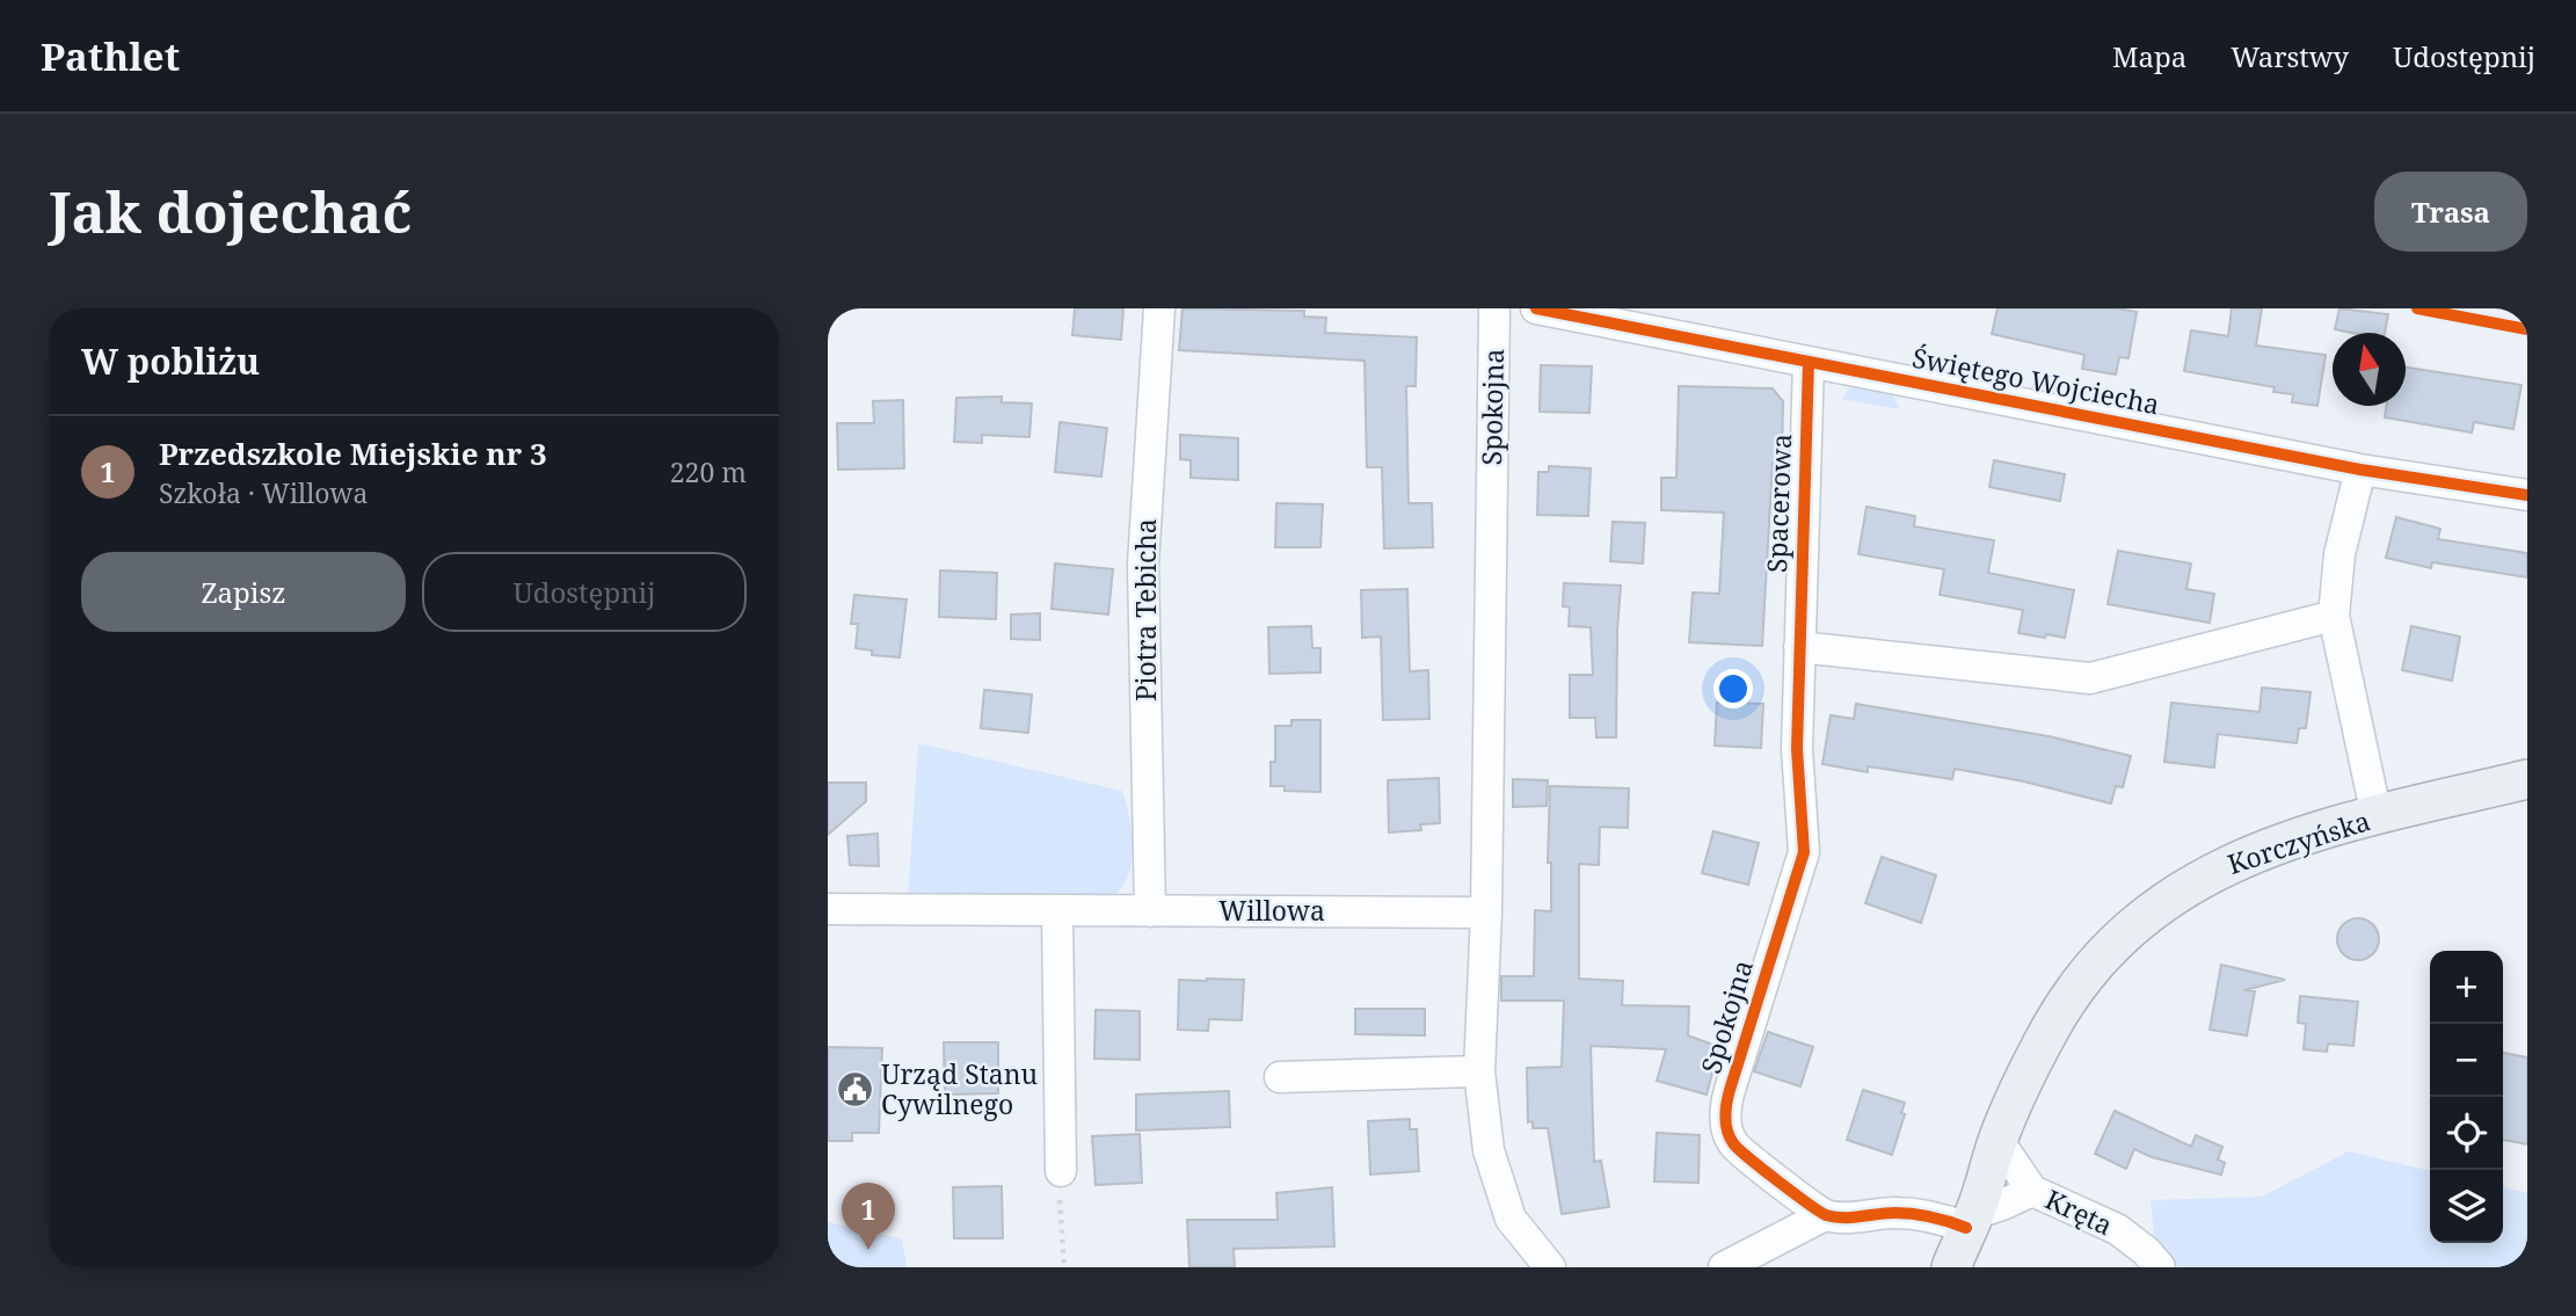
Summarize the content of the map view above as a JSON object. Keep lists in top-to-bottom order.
{
  "streets": {
    "main road": ["Korczyńska"],
    "street": [
      "Świętego Wojciecha",
      "Spokojna",
      "Spacerowa",
      "Piotra Tebicha",
      "Willowa",
      "Kręta"
    ]
  },
  "crossings": [
    ["Świętego Wojciecha", "Spacerowa"],
    ["Spokojna", "Spacerowa"],
    ["Spokojna", "Willowa"],
    ["Piotra Tebicha", "Willowa"],
    ["Korczyńska", "Kręta"]
  ],
  "places": {
    "public building": ["Urząd Stanu Cywilnego"]
  },
  "north": "top",
  "page": {
    "header": "Pathlet",
    "nav": ["Mapa", "Warstwy", "Udostępnij"],
    "buttons": [
      "Trasa",
      ["Zapisz", "Udostępnij"]
    ],
    "title": "Jak dojechać",
    "heading": "W pobliżu",
    "list": [
      {
        "mark": "1",
        "name": "Przedszkole Miejskie nr 3",
        "note": "Szkoła · Willowa",
        "value": "220 m"
      }
    ],
    "map_buttons": ["+", "−"],
    "pins": "1"
  }
}
